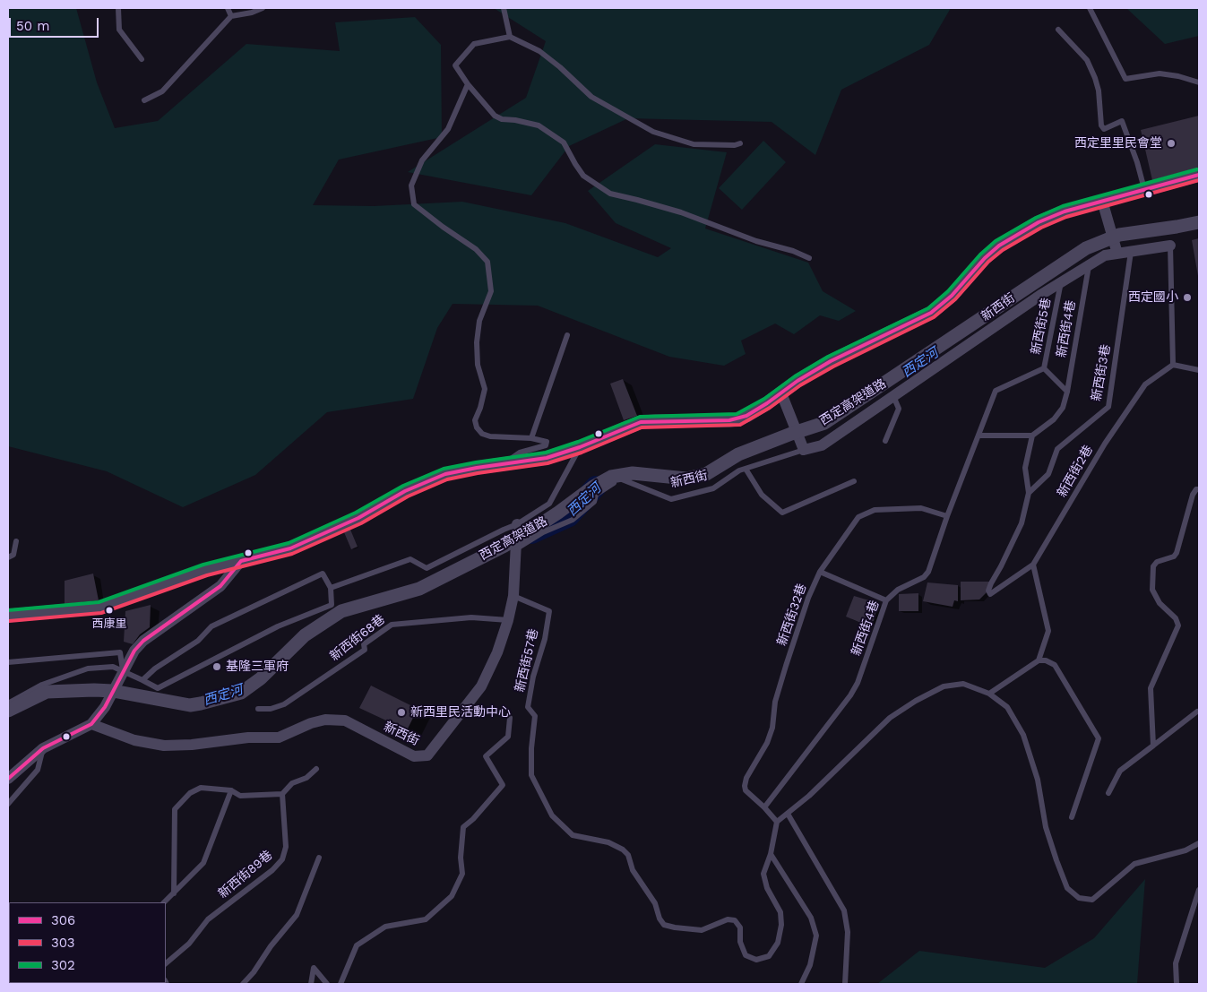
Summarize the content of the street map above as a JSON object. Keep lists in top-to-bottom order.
{
  "streets": {
    "street": ["新西街", "西定高架道路"],
    "lane": [
      "新西街5巷",
      "新西街4巷",
      "新西街3巷",
      "新西街2巷",
      "新西街32巷",
      "新西街68巷",
      "新西街57巷",
      "新西街89巷"
    ]
  },
  "crossings": [
    ["新西街", "新西街5巷"],
    ["新西街", "新西街4巷"],
    ["新西街", "新西街3巷"],
    ["新西街", "新西街68巷"],
    ["新西街", "新西街57巷"],
    ["新西街5巷", "新西街4巷"],
    ["新西街4巷", "新西街32巷"],
    ["新西街3巷", "新西街2巷"]
  ],
  "water": ["西定河"],
  "places": [
    "西定里里民會堂",
    "西定國小",
    "西康里",
    "基隆三軍府",
    "新西里民活動中心"
  ],
  "lines": ["transit line 302", "transit line 306", "transit line 303"],
  "legend": ["306", "303", "302"],
  "scale_bar": "50 m"
}
